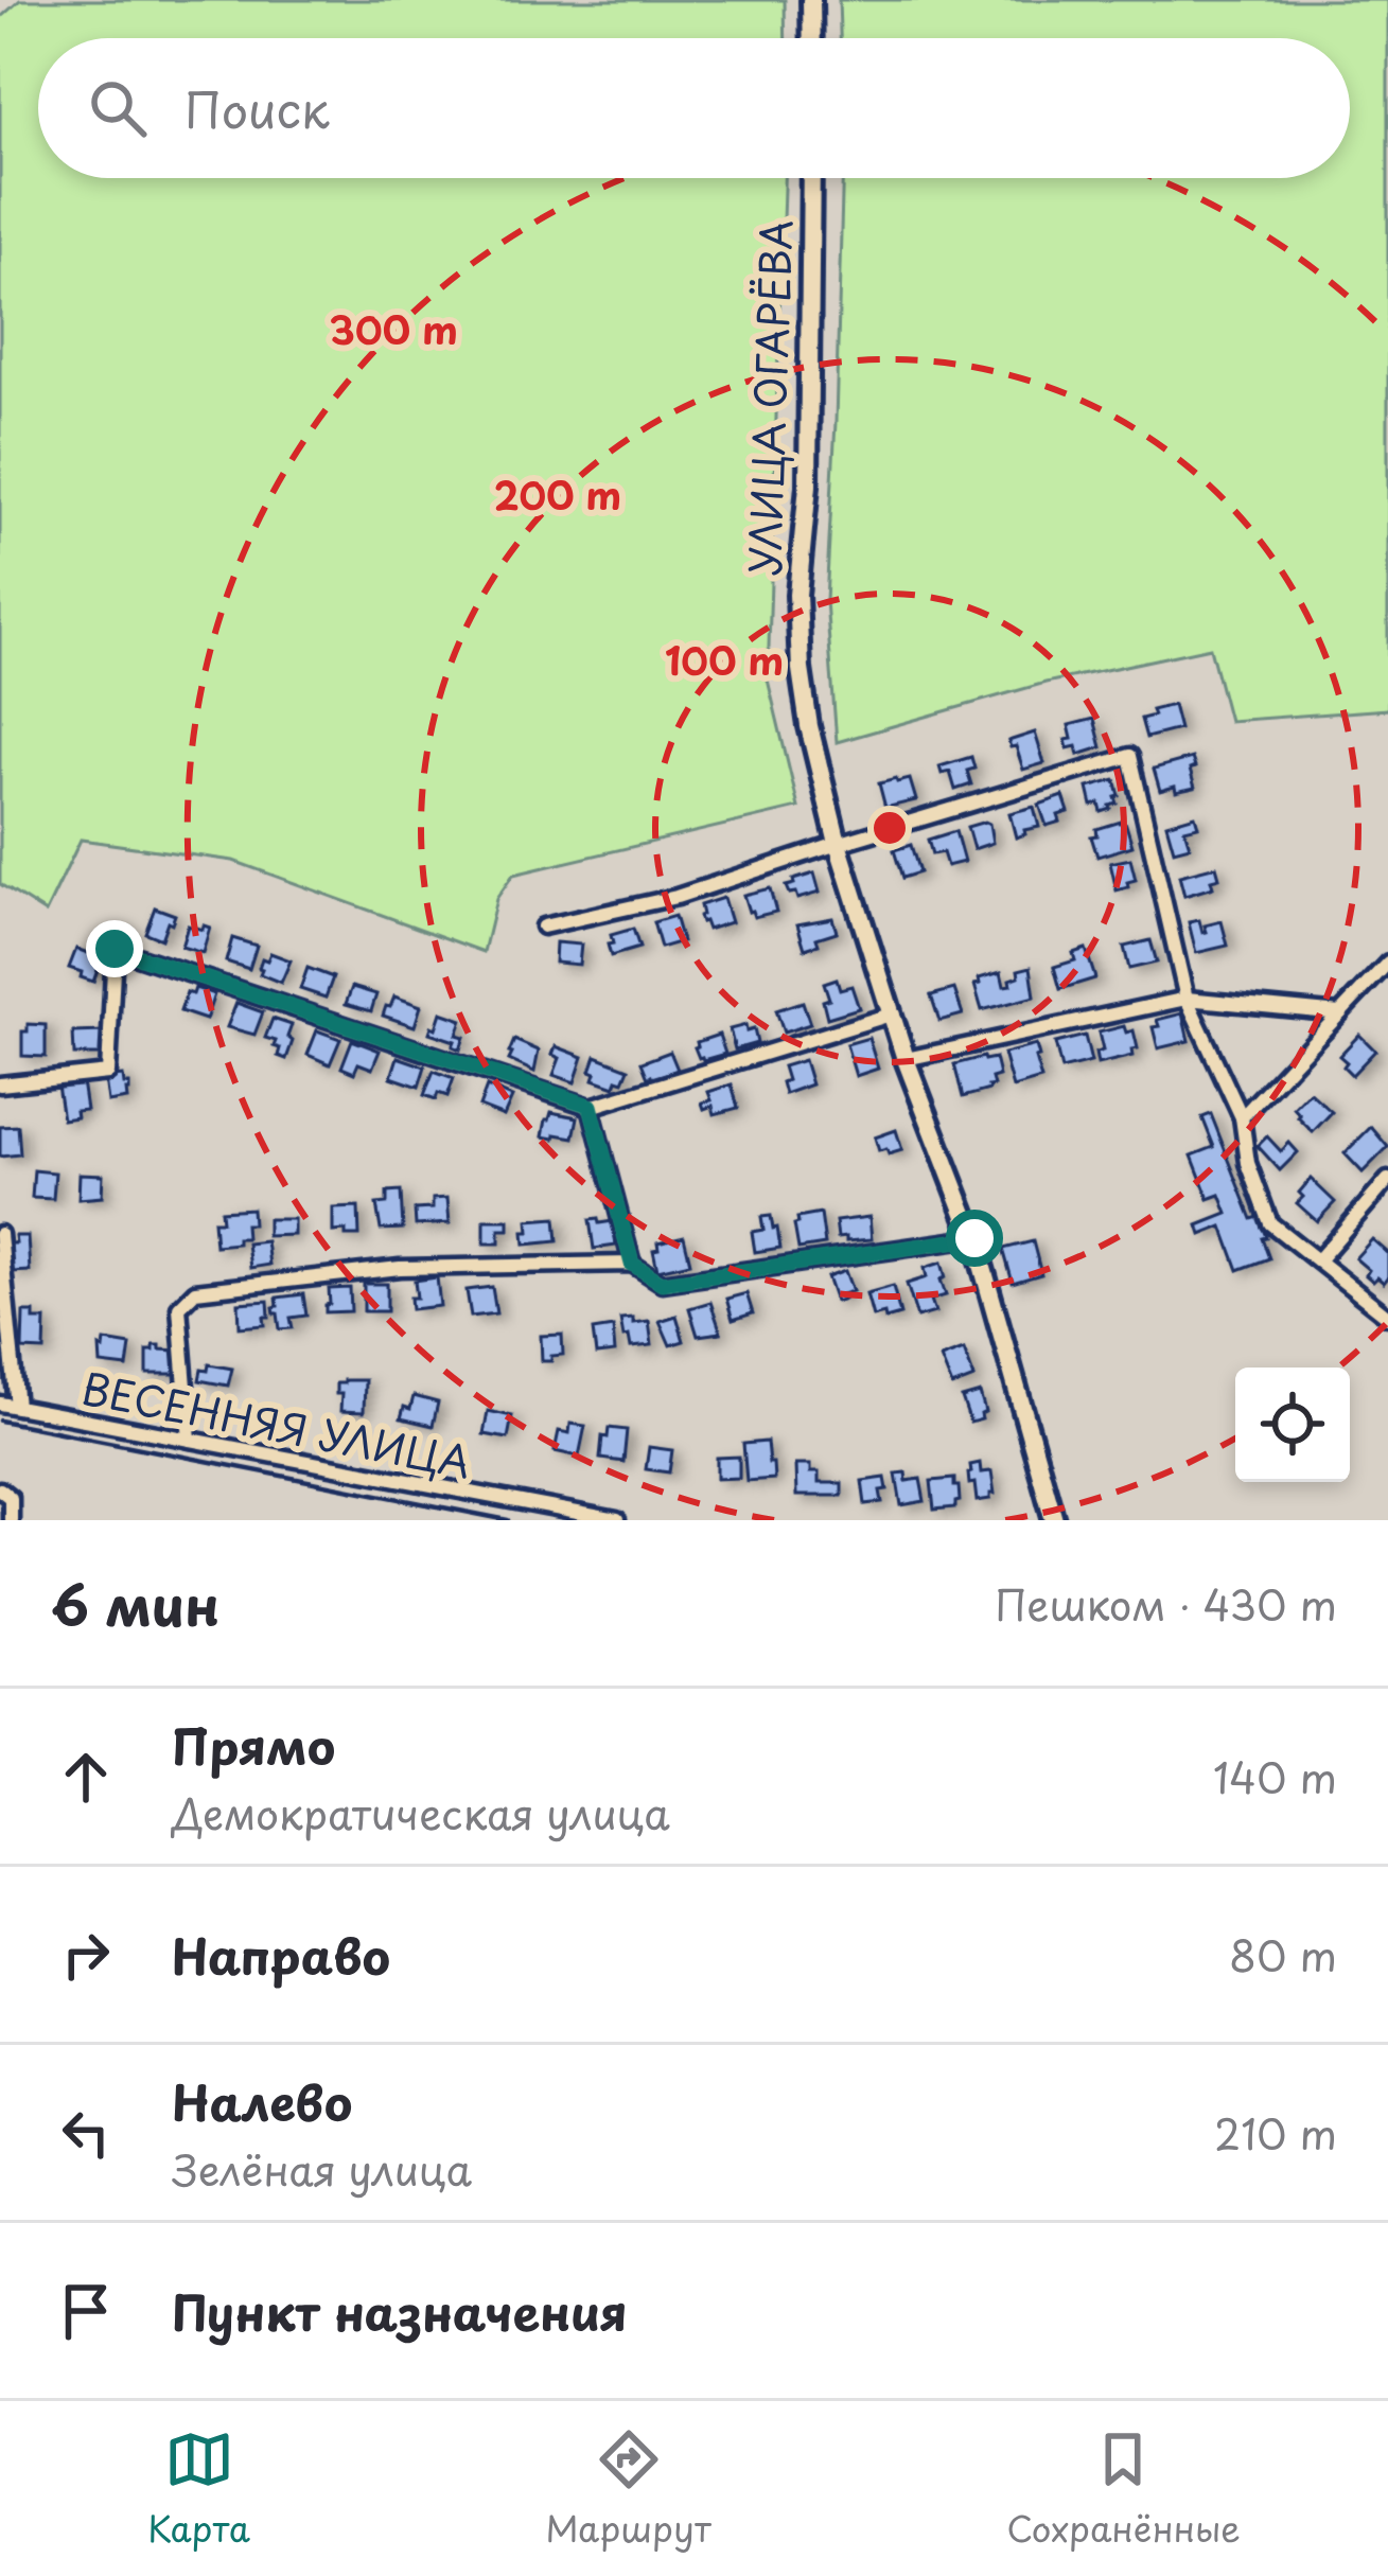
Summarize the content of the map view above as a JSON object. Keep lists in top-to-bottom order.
{
  "streets": {
    "main road": ["УЛИЦА ОГАРЁВА"],
    "street": ["ВЕСЕННЯЯ УЛИЦА"]
  },
  "page": {
    "search": "Поиск",
    "heading": ["6 мин", "Пешком · 430 m"],
    "list": [
      ["Прямо", "Демократическая улица", "140 m"],
      ["Направо", "80 m"],
      ["Налево", "Зелёная улица", "210 m"],
      "Пункт назначения"
    ],
    "nav": ["Карта", "Маршрут", "Сохранённые"]
  },
  "rings": ["300 m", "200 m", "100 m"]
}
